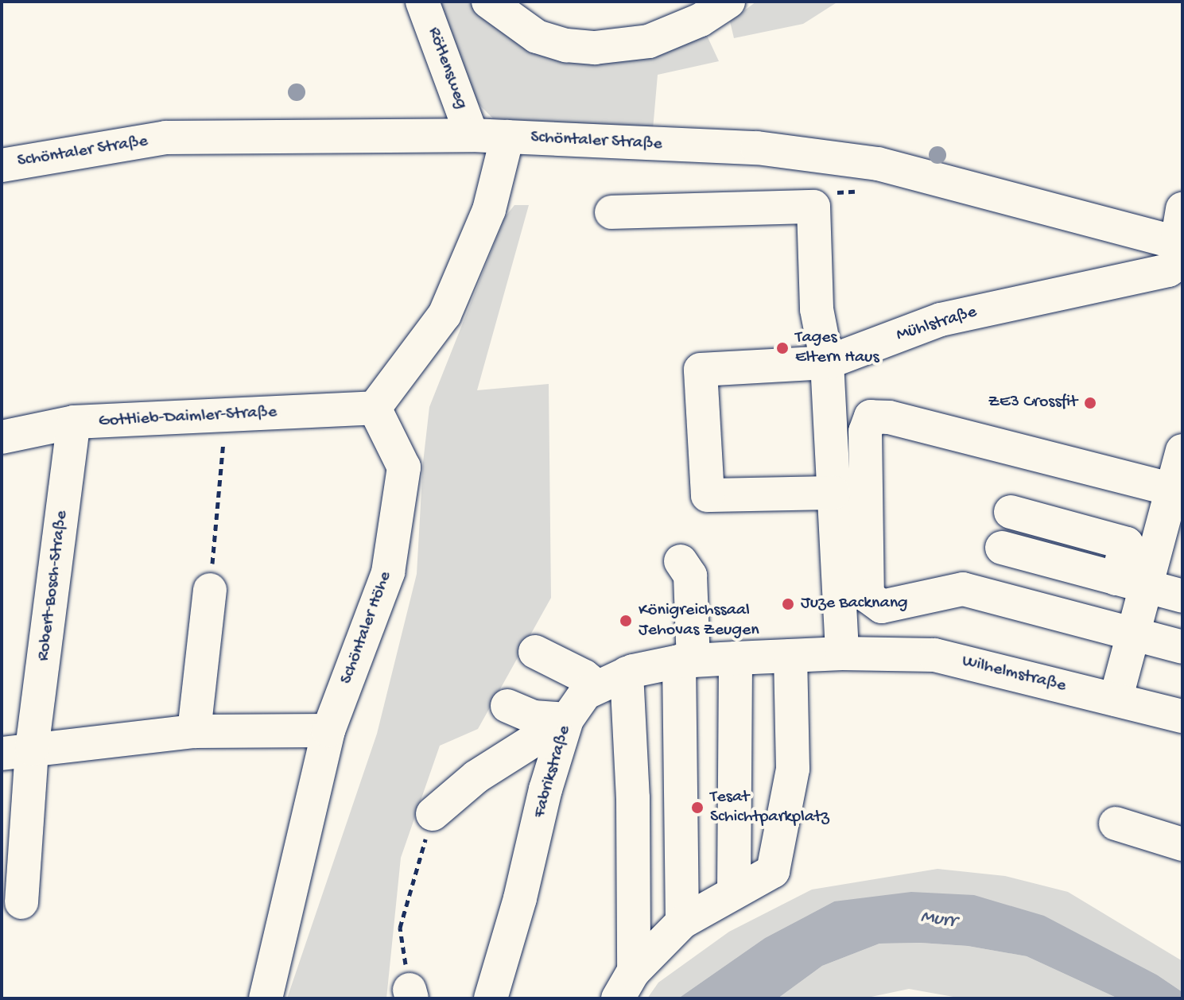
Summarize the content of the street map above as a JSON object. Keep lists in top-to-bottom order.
{
  "streets": {
    "street": [
      "Rötlensweg",
      "Schöntaler Straße",
      "Mühlstraße",
      "Gottlieb-Daimler-Straße",
      "Robert-Bosch-Straße",
      "Schöntaler Höhe",
      "Wilhelmstraße",
      "Fabrikstraße"
    ]
  },
  "crossings": [
    ["Rötlensweg", "Schöntaler Straße"],
    ["Schöntaler Straße", "Mühlstraße"],
    ["Gottlieb-Daimler-Straße", "Robert-Bosch-Straße"],
    ["Gottlieb-Daimler-Straße", "Schöntaler Höhe"],
    ["Wilhelmstraße", "Fabrikstraße"]
  ],
  "water": ["Murr"],
  "places": [
    "Tages Eltern Haus",
    "ZE3 Crossfit",
    "Juze Backnang",
    "Königreichssaal Jehovas Zeugen",
    "Tesat Schichtparkplatz"
  ]
}
